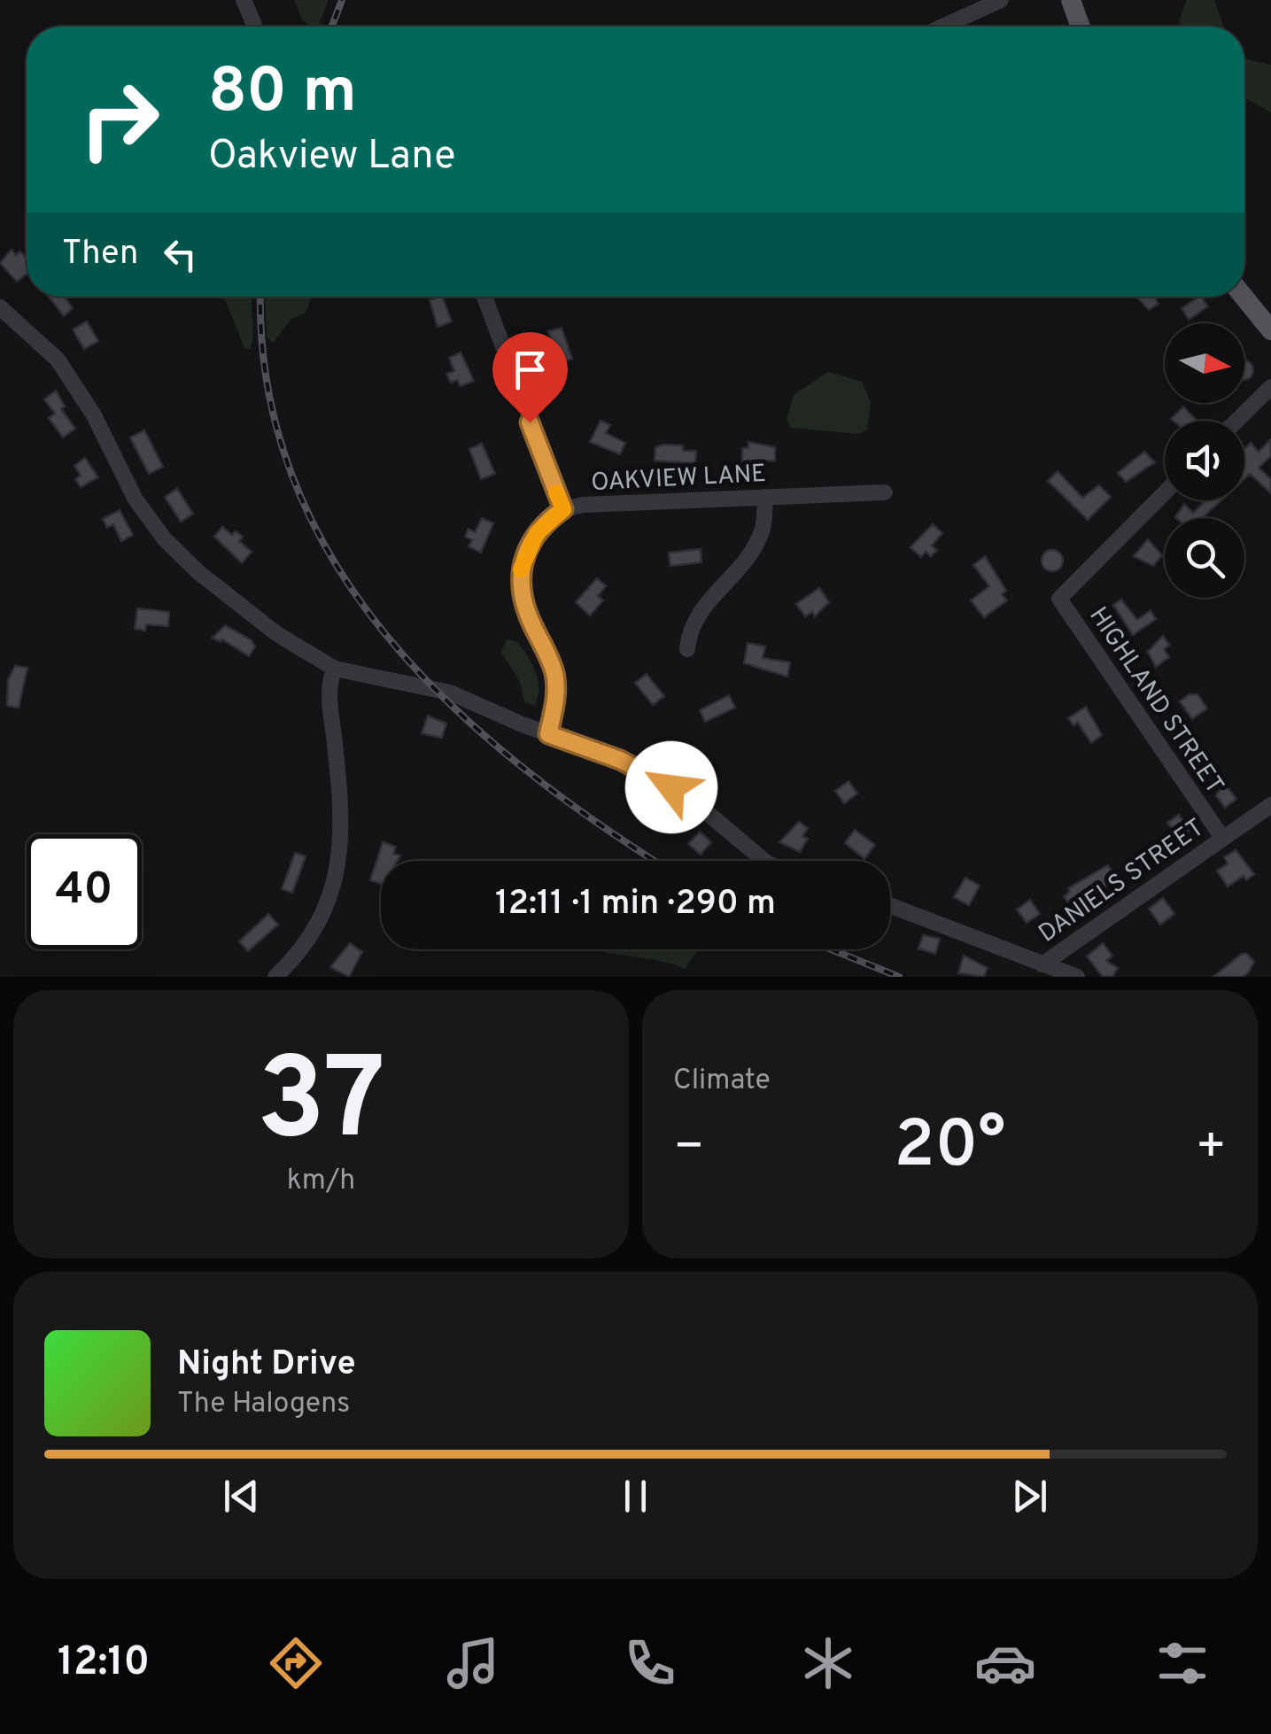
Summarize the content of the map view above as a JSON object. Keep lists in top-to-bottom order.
{
  "streets": {
    "street": ["OAKVIEW LANE", "HIGHLAND STREET", "DANIELS STREET"]
  },
  "crossings": [
    ["HIGHLAND STREET", "DANIELS STREET"]
  ],
  "north": "right",
  "page": {
    "turn": ["80 m", "Oakview Lane"],
    "then": "Then",
    "limit": "40",
    "trip": "12:11 · 1 min · 290 m",
    "tile": [
      ["37", "km/h"],
      "Climate"
    ],
    "heat": ["−", "20°", "+"],
    "song": ["Night Drive", "The Halogens"],
    "tabs": "12:10"
  }
}
